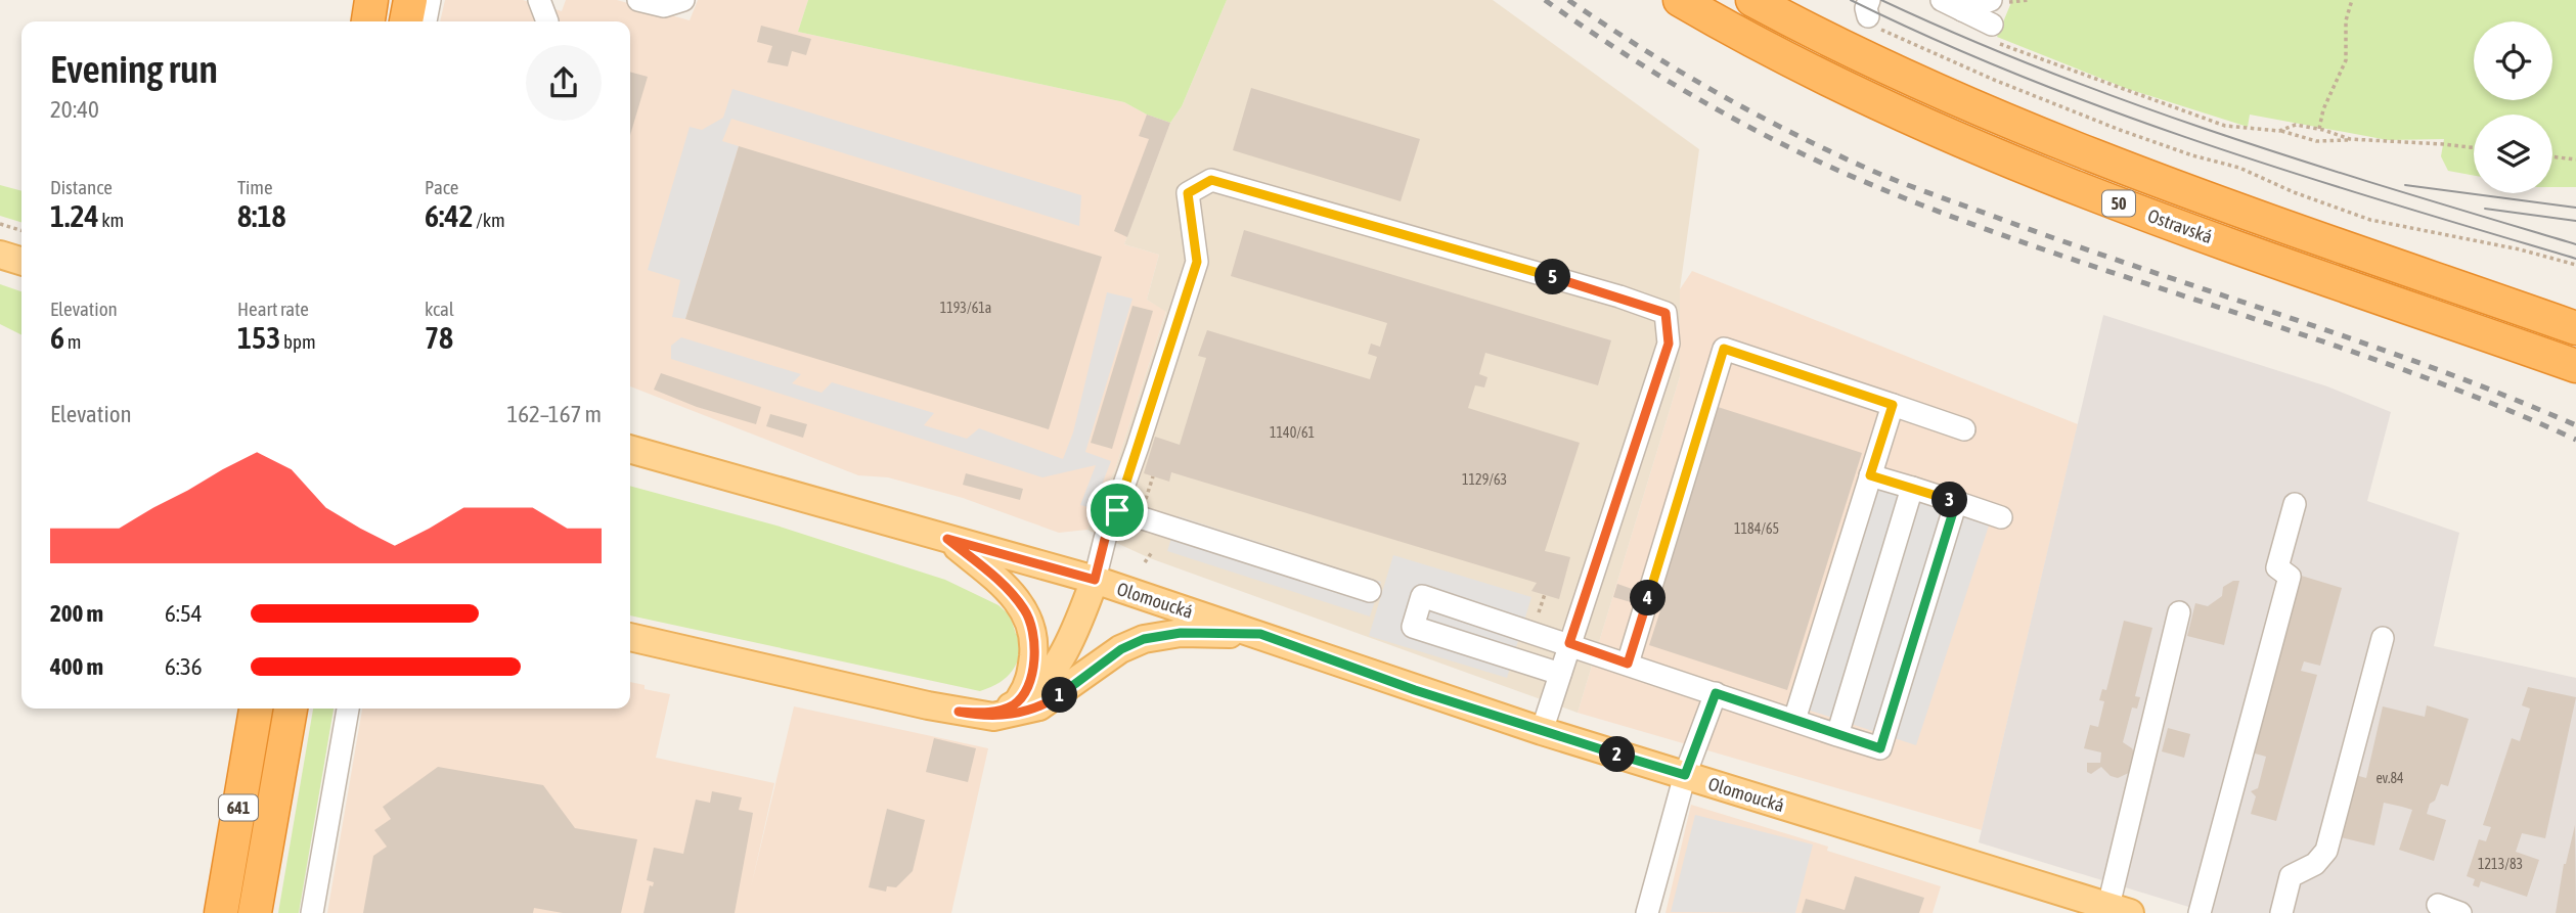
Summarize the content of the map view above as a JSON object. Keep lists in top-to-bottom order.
{
  "streets": {
    "highway": ["50", "Ostravská", "641"],
    "main road": ["Olomoucká"]
  },
  "house_numbers": [
    "1193/61a",
    "1140/61",
    "1129/63",
    "1184/65",
    "ev.84",
    "1213/83"
  ],
  "page": {
    "heading": ["Evening run", "20:40"],
    "stats": [
      ["Distance", "1.24 km"],
      ["Time", "8:18"],
      ["Pace", "6:42 /km"],
      ["Elevation", "6 m"],
      ["Heart rate", "153 bpm"],
      ["kcal", "78"]
    ],
    "pins": [
      "5",
      "3",
      "4",
      "1",
      "2"
    ],
    "chart": ["Elevation", "162–167 m"],
    "list": [
      {
        "name": "200 m",
        "note": "6:54"
      },
      {
        "name": "400 m",
        "note": "6:36"
      }
    ]
  }
}
